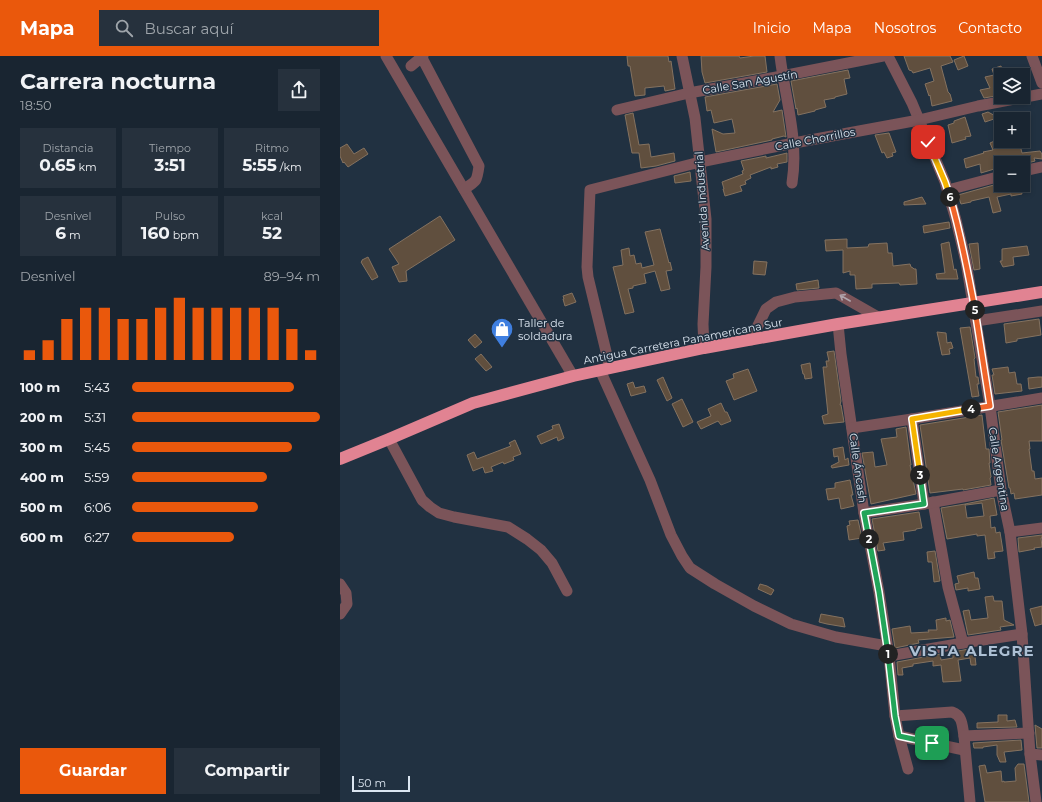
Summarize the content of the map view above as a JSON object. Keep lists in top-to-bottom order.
{
  "streets": {
    "highway": ["Antigua Carretera Panamericana Sur"],
    "street": [
      "Calle San Agustín",
      "Calle Chorrillos",
      "Avenida Industrial",
      "Calle Áncash",
      "Calle Argentina"
    ]
  },
  "crossings": [
    ["Calle San Agustín", "Avenida Industrial"],
    ["Calle Chorrillos", "Avenida Industrial"],
    ["Calle Chorrillos", "Antigua Carretera Panamericana Sur"],
    ["Calle Chorrillos", "Calle Argentina"],
    ["Avenida Industrial", "Antigua Carretera Panamericana Sur"],
    ["Antigua Carretera Panamericana Sur", "Calle Áncash"],
    ["Antigua Carretera Panamericana Sur", "Calle Argentina"]
  ],
  "districts": ["VISTA ALEGRE"],
  "places": {
    "shop": ["Taller de soldadura"]
  },
  "scale_bar": "50 m",
  "page": {
    "header": "Mapa",
    "search": "Buscar aquí",
    "nav": [
      "Inicio",
      "Mapa",
      "Nosotros",
      "Contacto"
    ],
    "heading": ["Carrera nocturna", "18:50"],
    "map_buttons": ["+", "−"],
    "stats": [
      ["Distancia", "0.65 km"],
      ["Tiempo", "3:51"],
      ["Ritmo", "5:55 /km"],
      ["Desnivel", "6 m"],
      ["Pulso", "160 bpm"],
      ["kcal", "52"]
    ],
    "pins": [
      "6",
      "5",
      "4",
      "3",
      "2",
      "1"
    ],
    "chart": ["Desnivel", "89–94 m"],
    "list": [
      {
        "name": "100 m",
        "note": "5:43"
      },
      {
        "name": "200 m",
        "note": "5:31"
      },
      {
        "name": "300 m",
        "note": "5:45"
      },
      {
        "name": "400 m",
        "note": "5:59"
      },
      {
        "name": "500 m",
        "note": "6:06"
      },
      {
        "name": "600 m",
        "note": "6:27"
      }
    ],
    "buttons": ["Guardar", "Compartir"],
    "scale": "50 m"
  }
}
